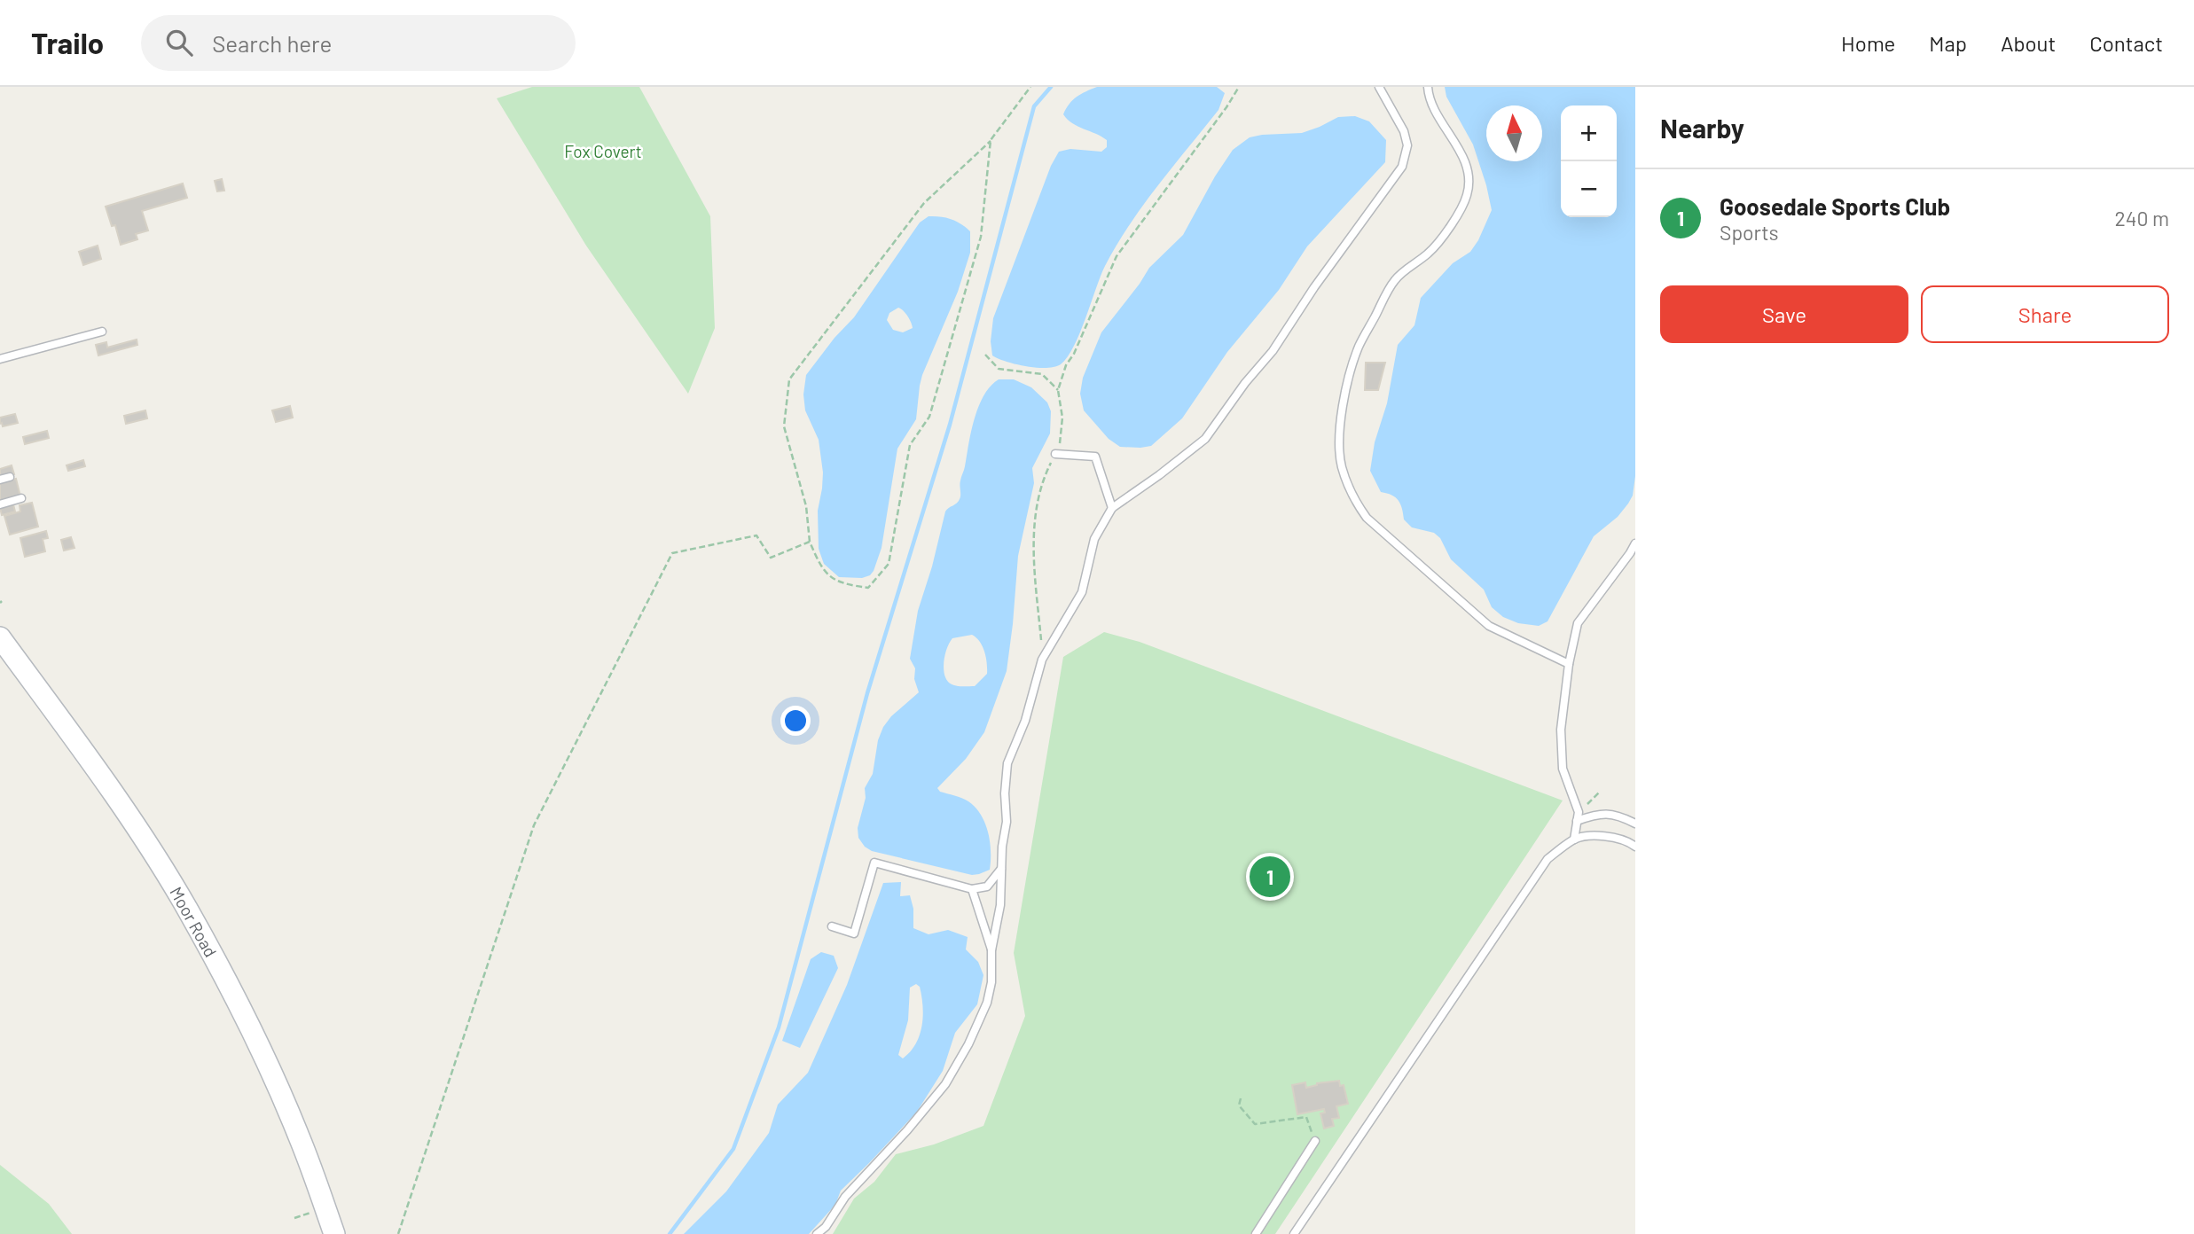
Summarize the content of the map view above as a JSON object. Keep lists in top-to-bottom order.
{
  "streets": {
    "main road": ["Moor Road"]
  },
  "parks": ["Fox Covert"],
  "north": "top",
  "page": {
    "header": "Trailo",
    "search": "Search here",
    "nav": [
      "Home",
      "Map",
      "About",
      "Contact"
    ],
    "heading": "Nearby",
    "map_buttons": ["+", "−"],
    "list": [
      {
        "mark": "1",
        "name": "Goosedale Sports Club",
        "note": "Sports",
        "value": "240 m"
      }
    ],
    "buttons": ["Save", "Share"],
    "pins": "1"
  }
}
